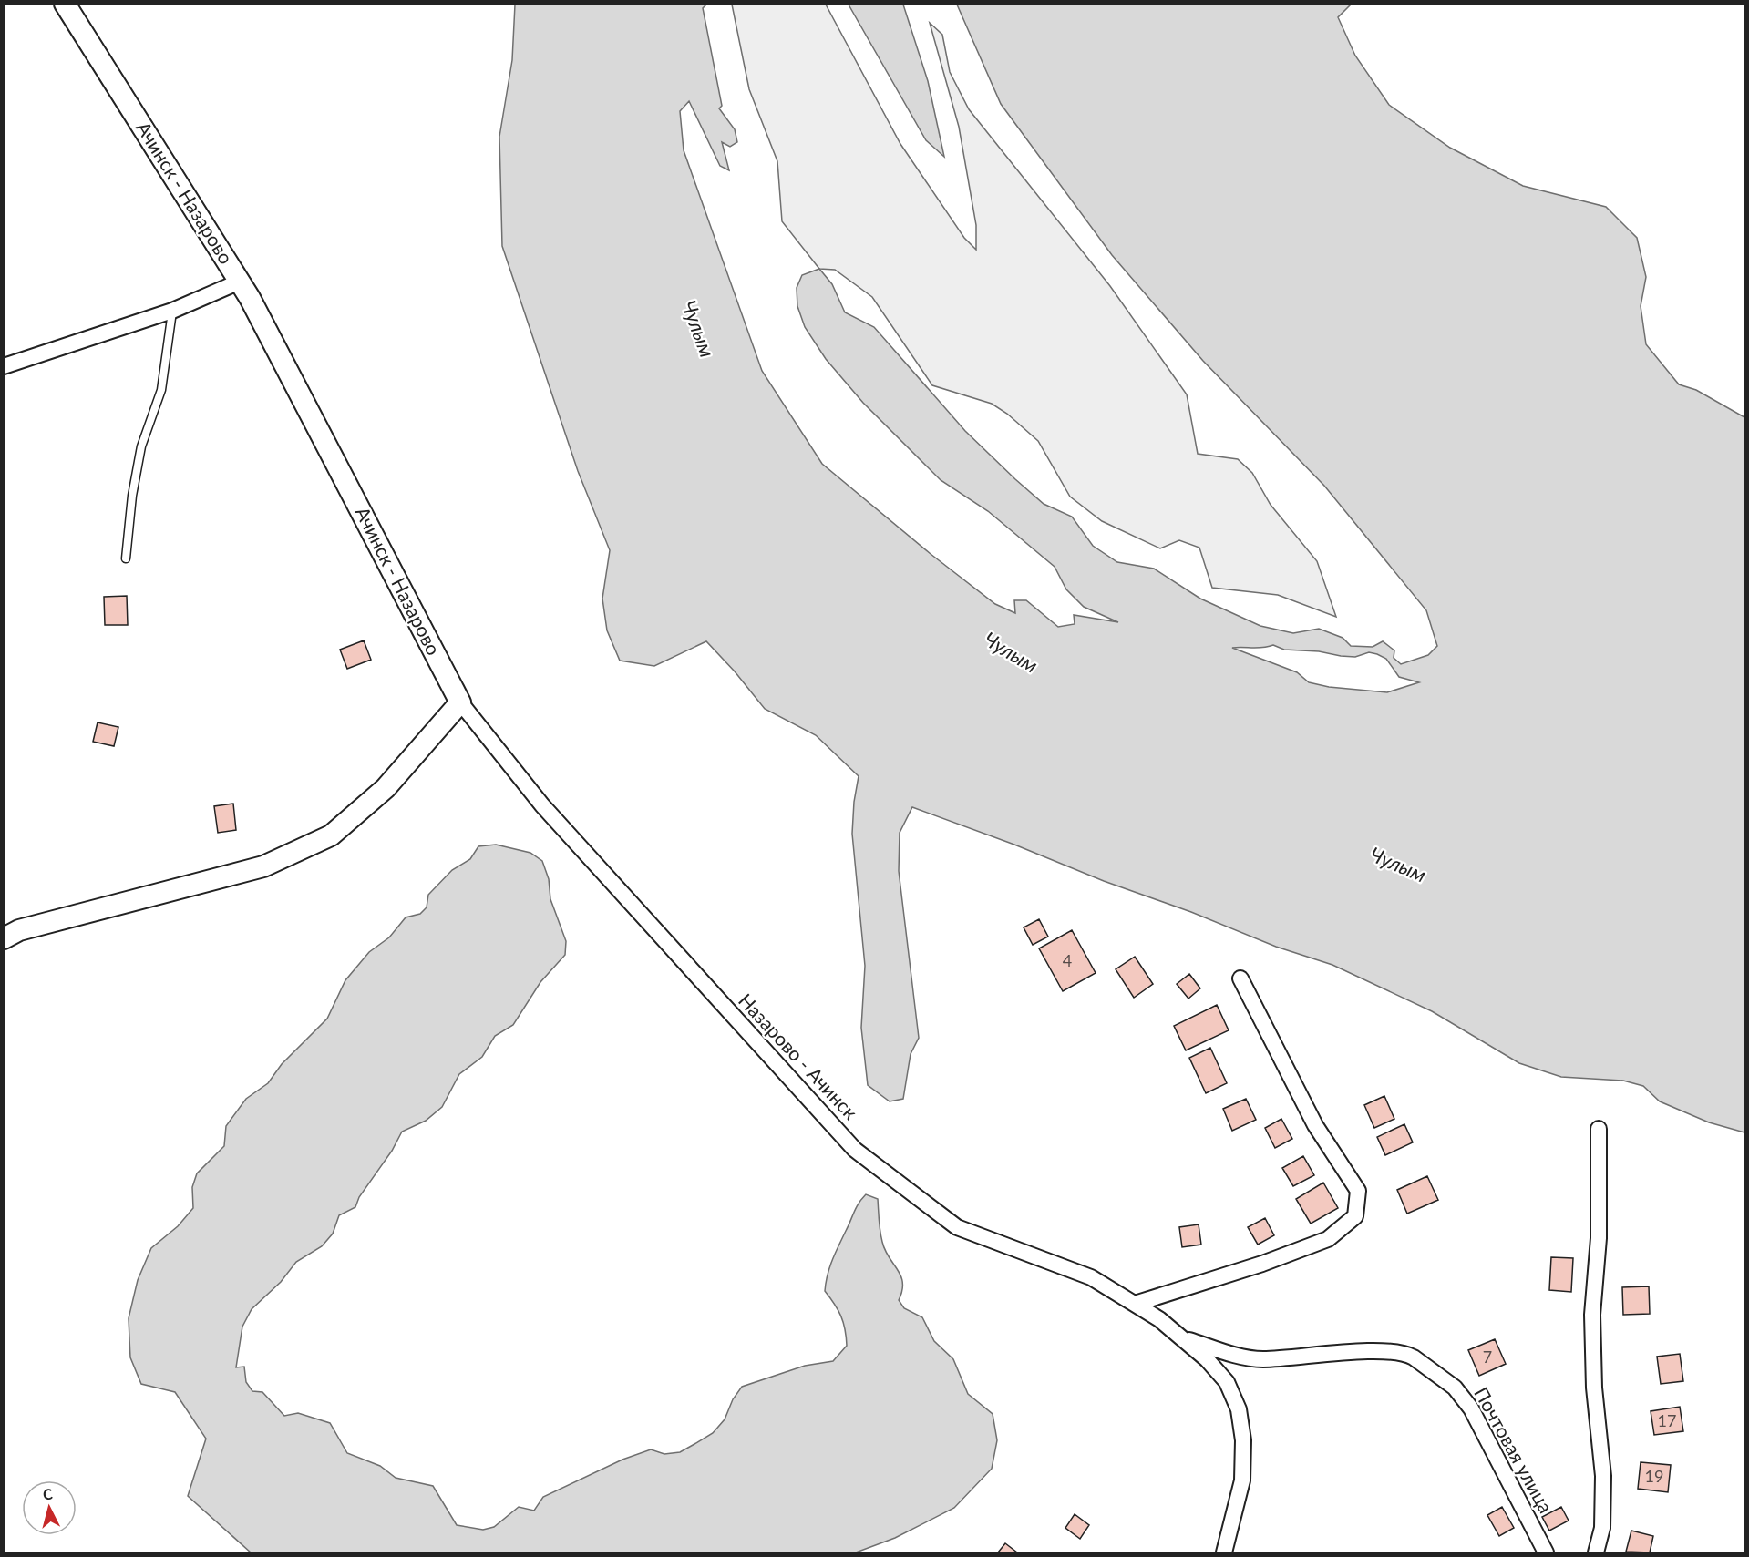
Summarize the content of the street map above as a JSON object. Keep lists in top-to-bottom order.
{
  "streets": {
    "street": ["Ачинск - Назарово", "Назарово - Ачинск", "Почтовая улица"]
  },
  "crossings": [
    ["Ачинск - Назарово", "Назарово - Ачинск"],
    ["Назарово - Ачинск", "Почтовая улица"]
  ],
  "water": ["Чулым"],
  "house_numbers": [
    "4",
    "7",
    "17",
    "19"
  ],
  "north": "top"
}
